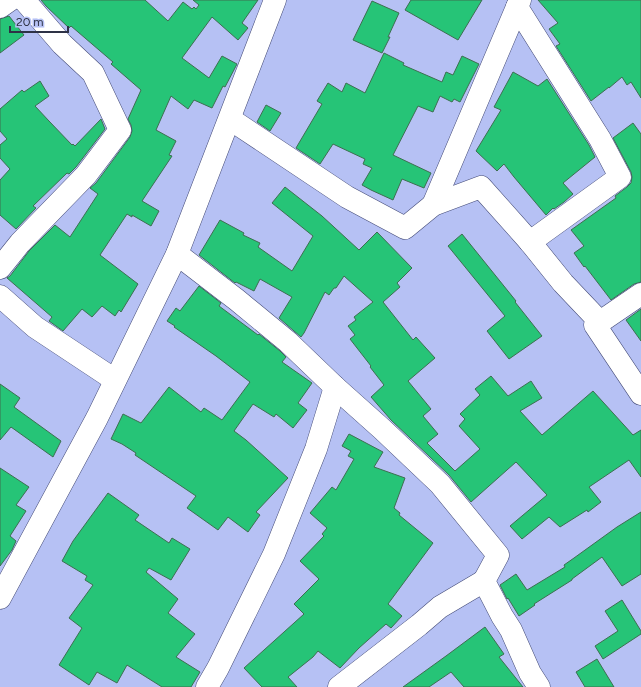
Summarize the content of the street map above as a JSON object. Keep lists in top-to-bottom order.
{
  "scale_bar": "20 m"
}
